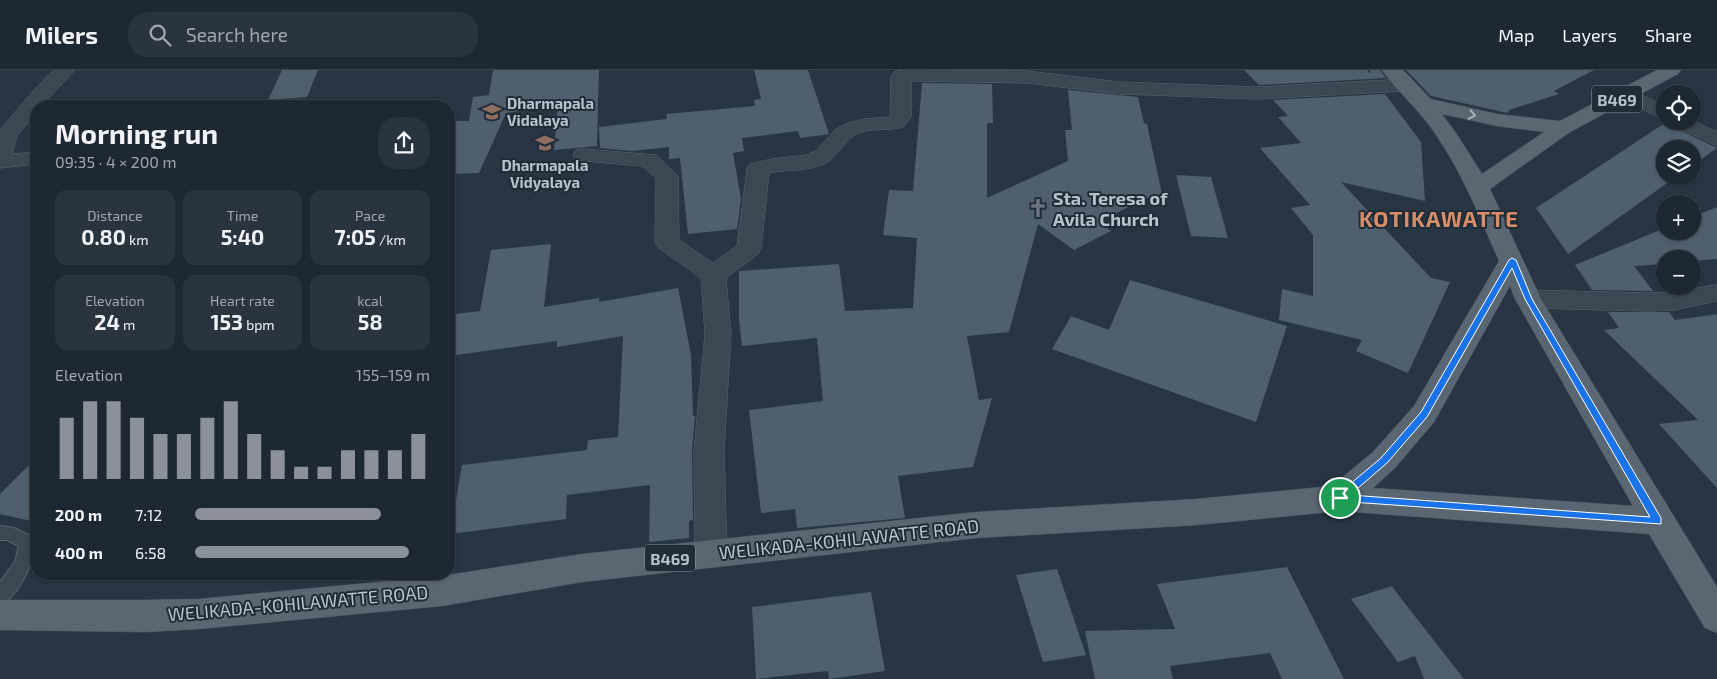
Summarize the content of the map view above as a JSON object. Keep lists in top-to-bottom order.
{
  "streets": {
    "main road": ["B469", "WELIKADA-KOHILAWATTE ROAD"]
  },
  "districts": ["KOTIKAWATTE"],
  "places": {
    "school or university": ["Dharmapala Vidalaya", "Dharmapala Vidyalaya"],
    "church": ["Sta. Teresa of Avila Church"]
  },
  "page": {
    "header": "Milers",
    "search": "Search here",
    "nav": ["Map", "Layers", "Share"],
    "map_buttons": ["+", "−"],
    "heading": ["Morning run", "09:35 · 4 × 200 m"],
    "stats": [
      ["Distance", "0.80 km"],
      ["Time", "5:40"],
      ["Pace", "7:05 /km"],
      ["Elevation", "24 m"],
      ["Heart rate", "153 bpm"],
      ["kcal", "58"]
    ],
    "chart": ["Elevation", "155–159 m"],
    "list": [
      {
        "name": "200 m",
        "note": "7:12"
      },
      {
        "name": "400 m",
        "note": "6:58"
      }
    ]
  }
}
